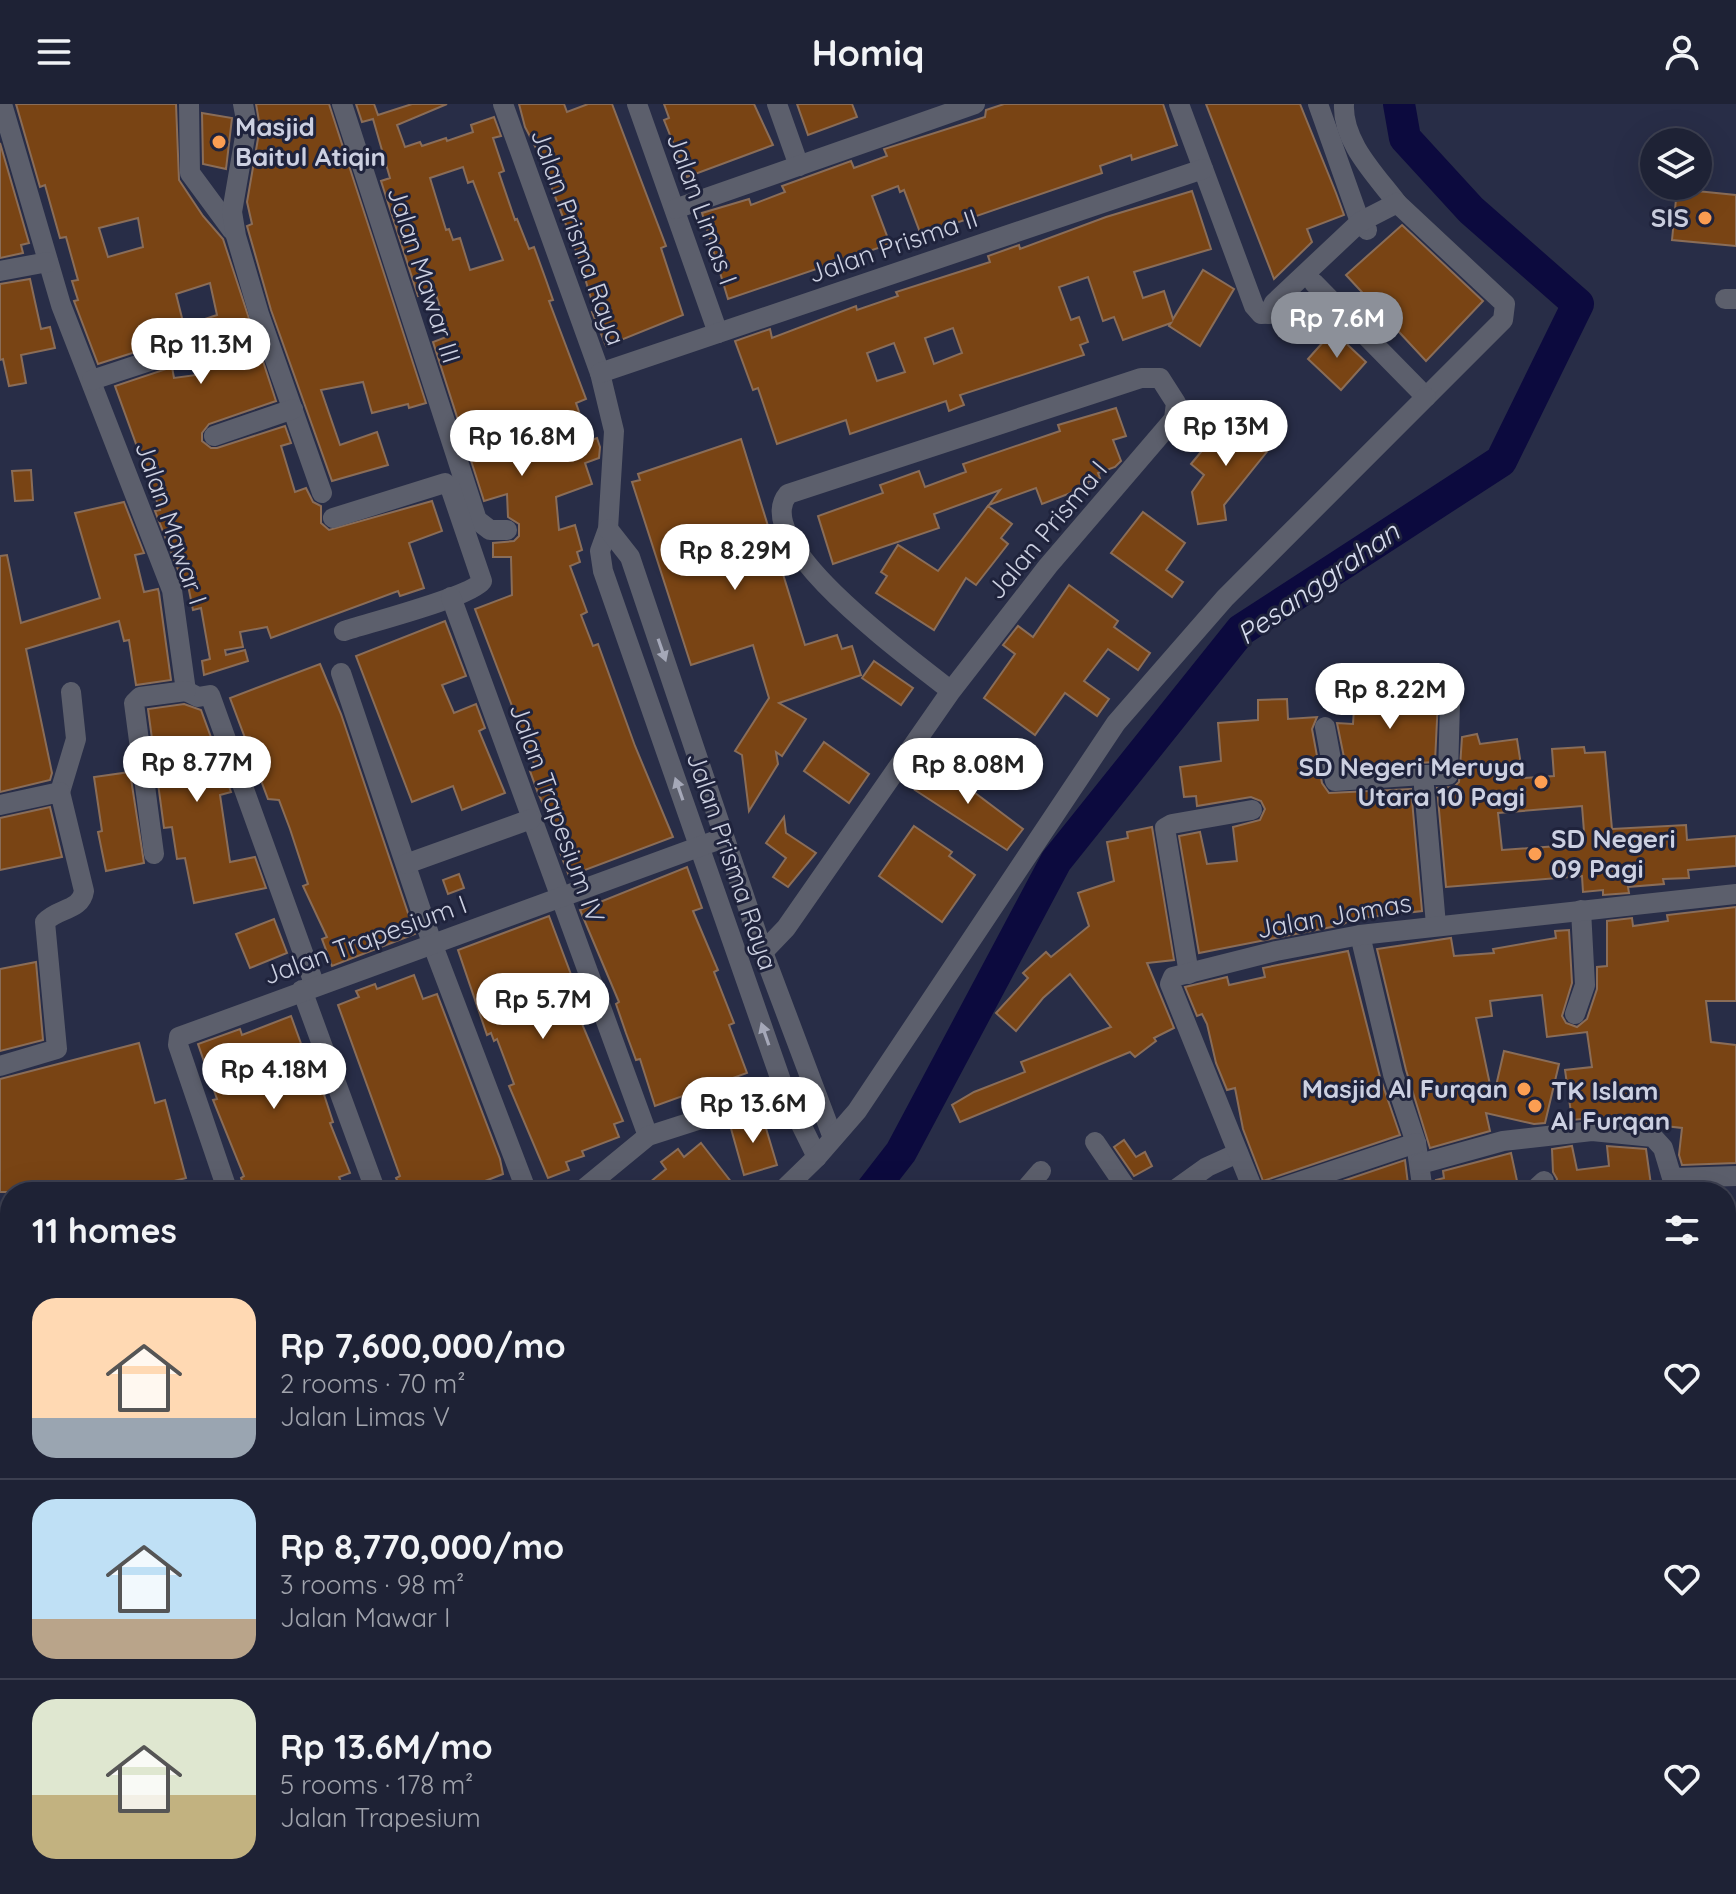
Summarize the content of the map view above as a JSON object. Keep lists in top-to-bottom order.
{
  "streets": {
    "street": [
      "Jalan Limas I",
      "Jalan Prisma Raya",
      "Jalan Prisma II",
      "Jalan Mawar III",
      "Jalan Mawar I",
      "Jalan Prisma I",
      "Jalan Trapesium IV",
      "Jalan Jomas",
      "Jalan Trapesium I"
    ]
  },
  "crossings": [
    ["Jalan Limas I", "Jalan Prisma II"],
    ["Jalan Prisma Raya", "Jalan Prisma II"],
    ["Jalan Prisma Raya", "Jalan Prisma I"],
    ["Jalan Prisma Raya", "Jalan Trapesium I"],
    ["Jalan Trapesium IV", "Jalan Trapesium I"]
  ],
  "water": ["Pesanggrahan"],
  "places": [
    "Masjid Baitul Atiqin",
    "SIS",
    "SD Negeri Meruya Utara 10 Pagi",
    "SD Negeri 09 Pagi",
    "Masjid Al Furqan",
    "TK Islam Al Furqan"
  ],
  "page": {
    "header": "Homiq",
    "price": [
      "Rp 7.6M",
      "Rp 11.3M",
      "Rp 13M",
      "Rp 16.8M",
      "Rp 8.29M",
      "Rp 8.22M",
      "Rp 8.77M",
      "Rp 8.08M",
      "Rp 5.7M",
      "Rp 4.18M",
      "Rp 13.6M"
    ],
    "heading": "11 homes",
    "list": [
      {
        "name": "Rp 7,600,000/mo",
        "note": "2 rooms · 70 m² · Jalan Limas V"
      },
      {
        "name": "Rp 8,770,000/mo",
        "note": "3 rooms · 98 m² · Jalan Mawar I"
      },
      {
        "name": "Rp 13.6M/mo",
        "note": "5 rooms · 178 m² · Jalan Trapesium"
      }
    ]
  }
}
